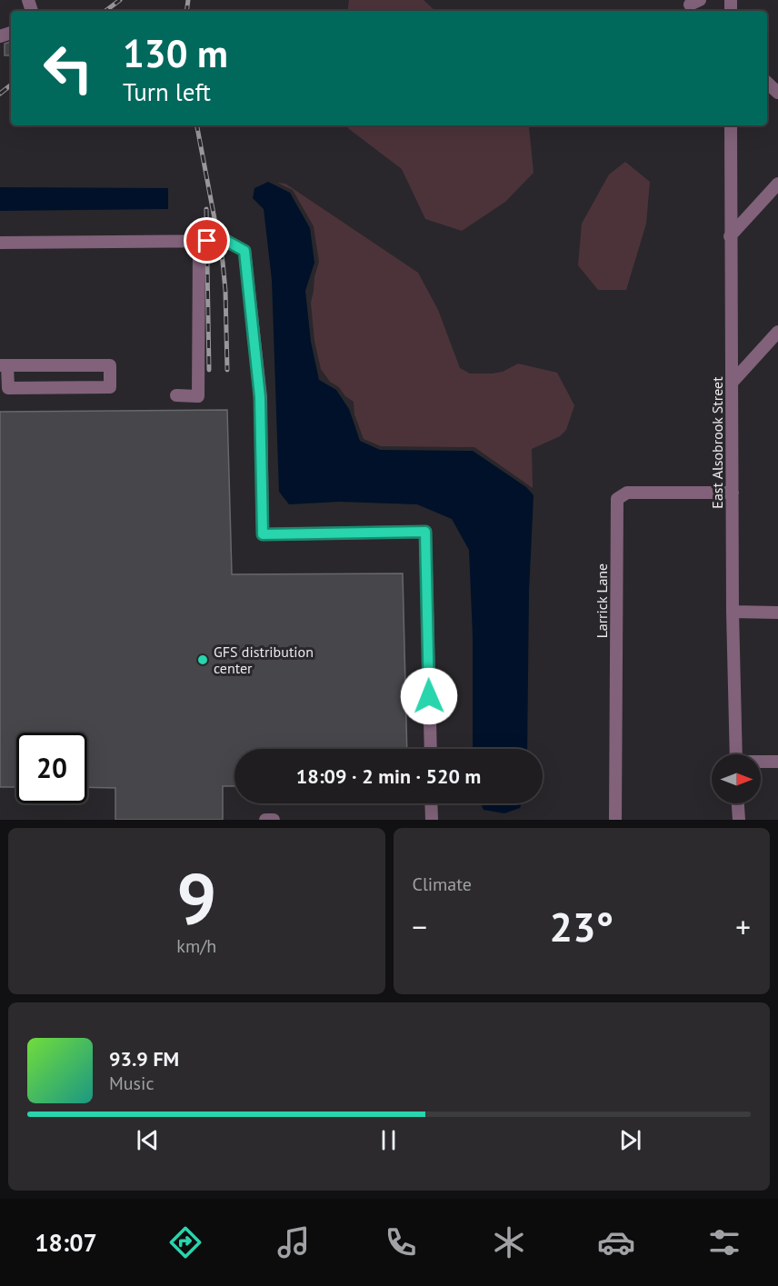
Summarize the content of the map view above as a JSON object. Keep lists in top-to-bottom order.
{
  "streets": {
    "street": ["East Alsobrook Street", "Larrick Lane"]
  },
  "crossings": [
    ["East Alsobrook Street", "Larrick Lane"]
  ],
  "places": ["GFS distribution center"],
  "north": "right",
  "page": {
    "turn": ["130 m", "Turn left"],
    "limit": "20",
    "trip": "18:09 · 2 min · 520 m",
    "tile": [
      ["9", "km/h"],
      "Climate"
    ],
    "heat": ["−", "23°", "+"],
    "song": ["93.9 FM", "Music"],
    "tabs": "18:07"
  }
}
